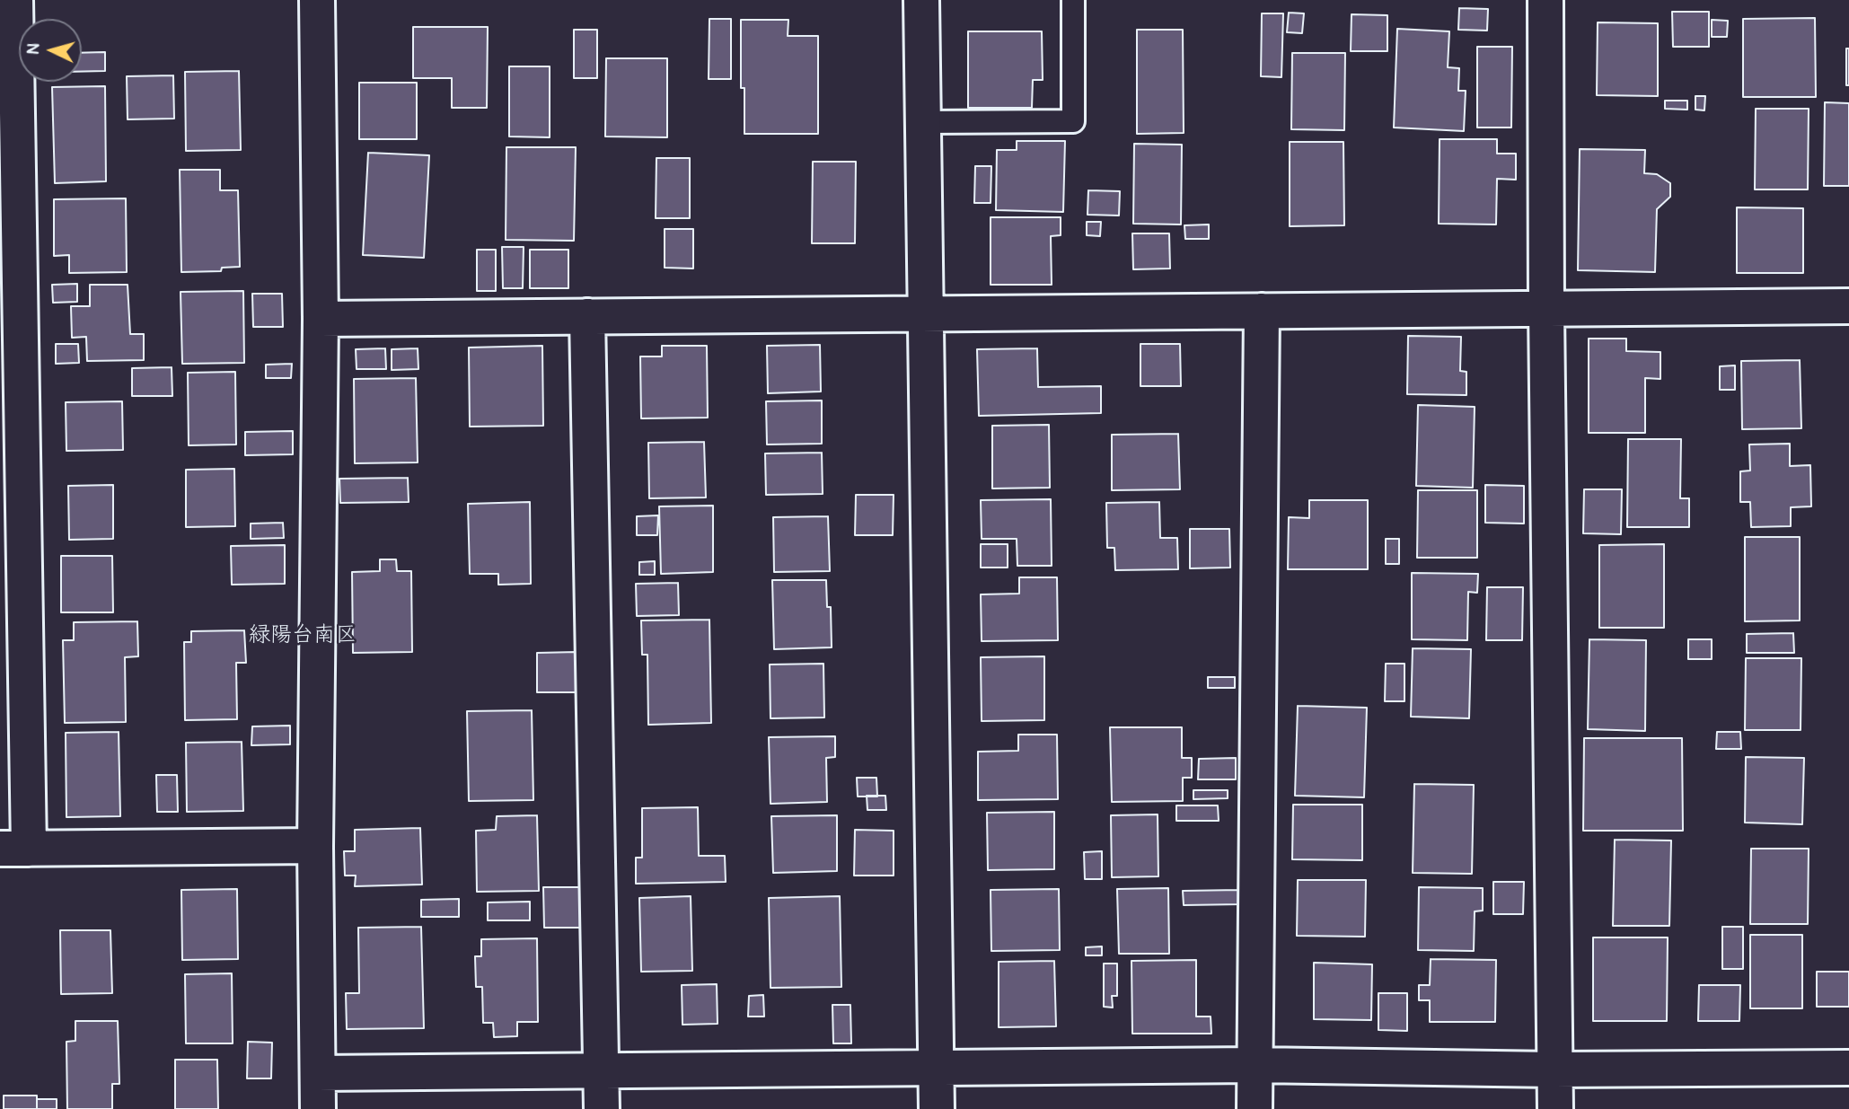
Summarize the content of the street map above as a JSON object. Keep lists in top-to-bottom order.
{
  "districts": ["緑陽台南区"],
  "north": "left"
}
